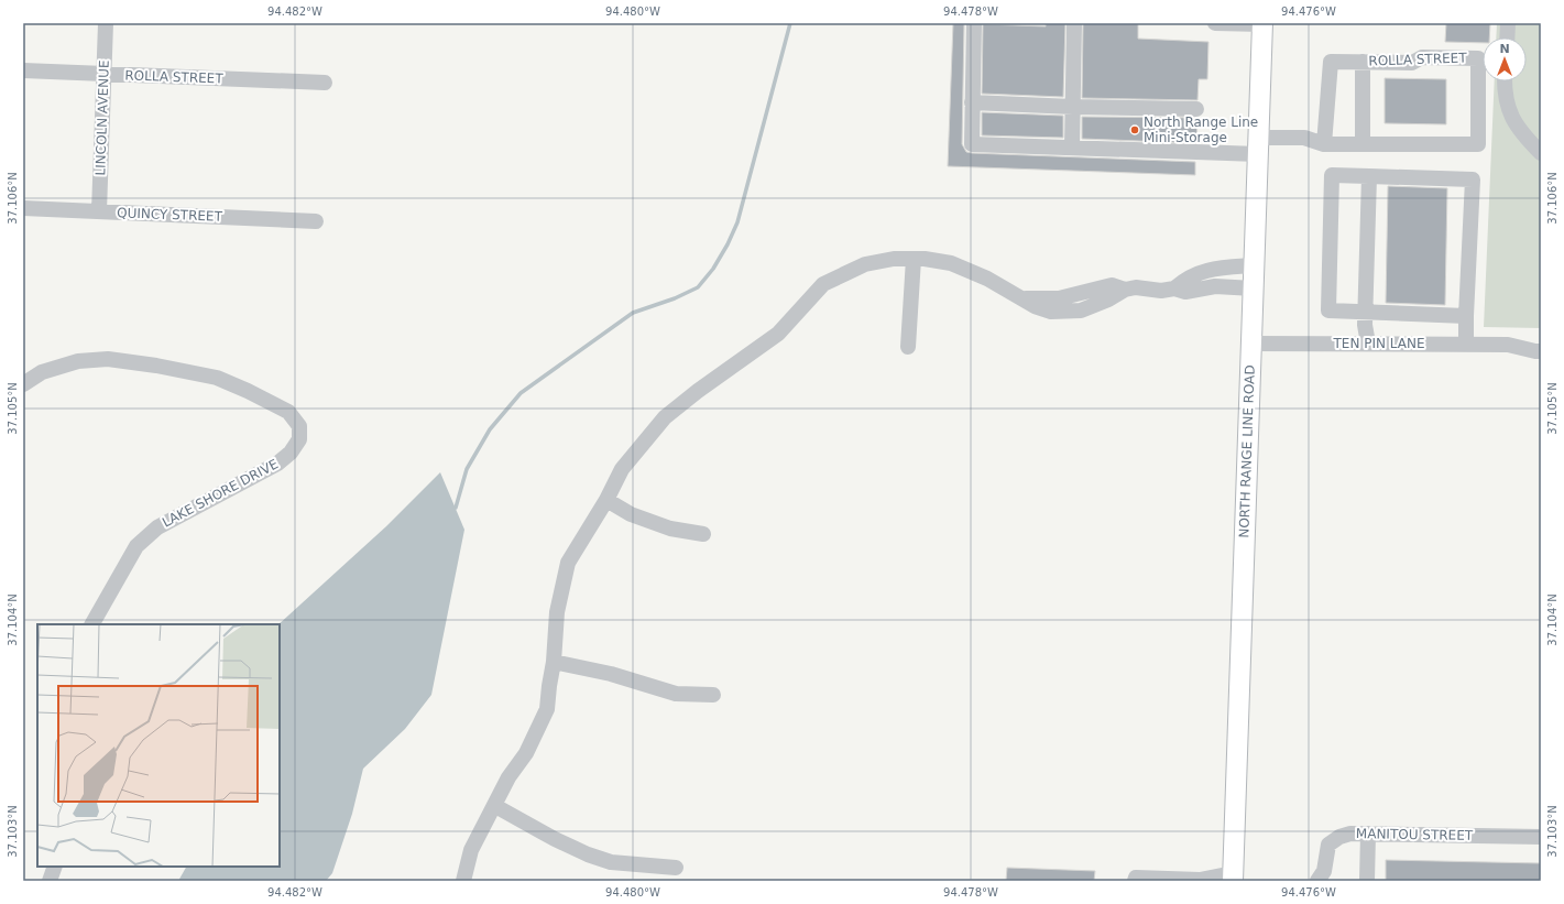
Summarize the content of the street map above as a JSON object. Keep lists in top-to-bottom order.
{
  "streets": {
    "main road": ["NORTH RANGE LINE ROAD"],
    "street": [
      "ROLLA STREET",
      "LINCOLN AVENUE",
      "QUINCY STREET",
      "TEN PIN LANE",
      "LAKE SHORE DRIVE",
      "MANITOU STREET"
    ]
  },
  "crossings": [
    ["ROLLA STREET", "LINCOLN AVENUE"],
    ["ROLLA STREET", "NORTH RANGE LINE ROAD"],
    ["LINCOLN AVENUE", "QUINCY STREET"],
    ["TEN PIN LANE", "NORTH RANGE LINE ROAD"]
  ],
  "places": ["North Range Line Mini-Storage"],
  "north": "top",
  "coordinates": [
    "94.482°W",
    "94.480°W",
    "94.478°W",
    "94.476°W",
    "37.106°N",
    "37.105°N",
    "37.104°N",
    "37.103°N"
  ]
}
